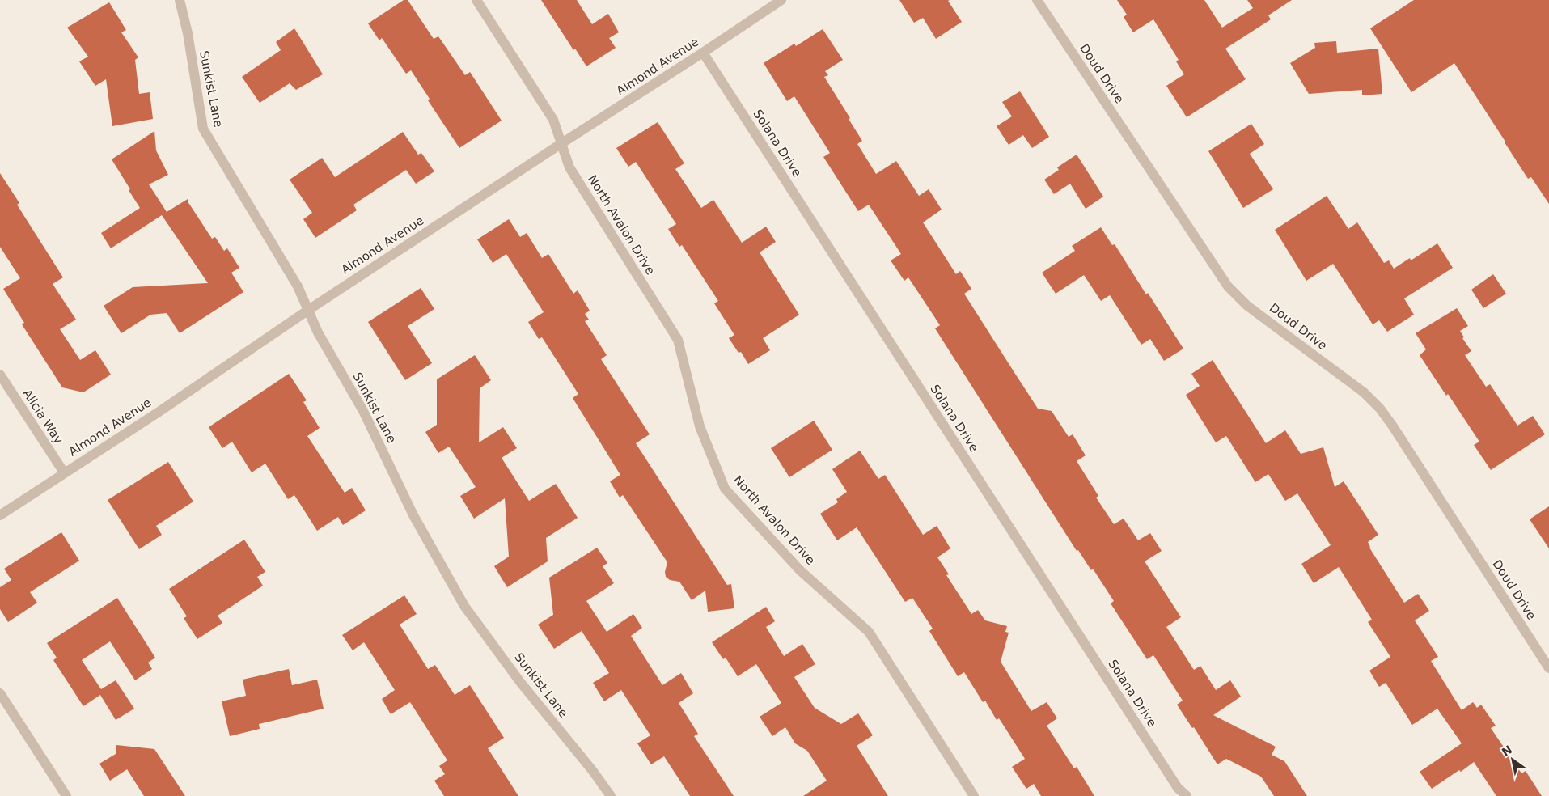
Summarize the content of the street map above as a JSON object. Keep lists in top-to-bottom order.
{
  "streets": {
    "street": [
      "Almond Avenue",
      "Doud Drive",
      "Sunkist Lane",
      "Solana Drive",
      "North Avalon Drive",
      "Alicia Way"
    ]
  },
  "crossings": [
    ["Almond Avenue", "Sunkist Lane"],
    ["Almond Avenue", "Solana Drive"],
    ["Almond Avenue", "North Avalon Drive"],
    ["Almond Avenue", "Alicia Way"]
  ],
  "north": "top left"
}
